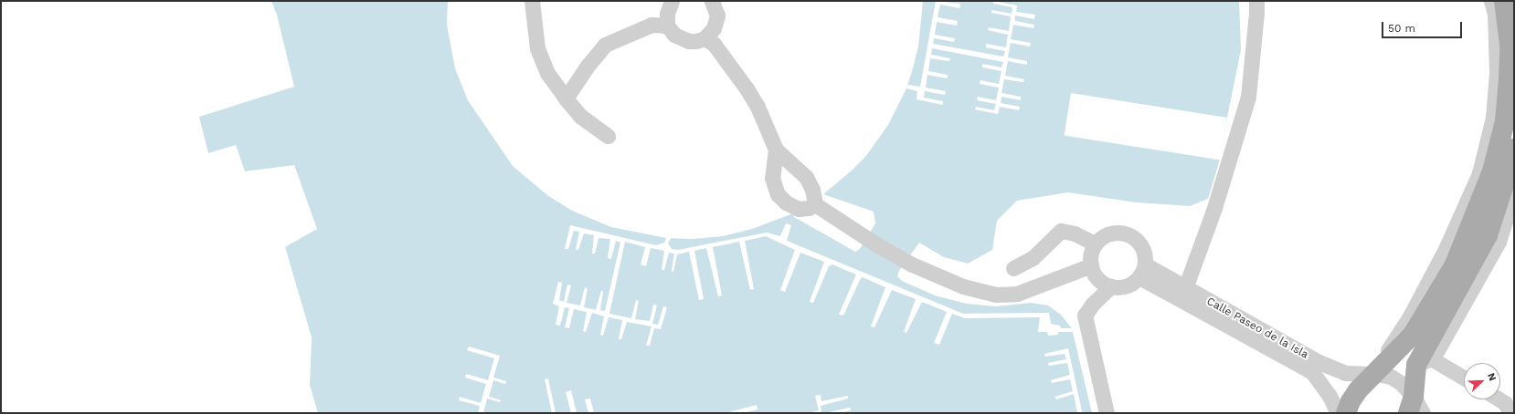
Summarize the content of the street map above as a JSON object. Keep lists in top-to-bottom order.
{
  "streets": {
    "street": ["Calle Paseo de la Isla"]
  },
  "scale_bar": "50 m",
  "north": "top right"
}
